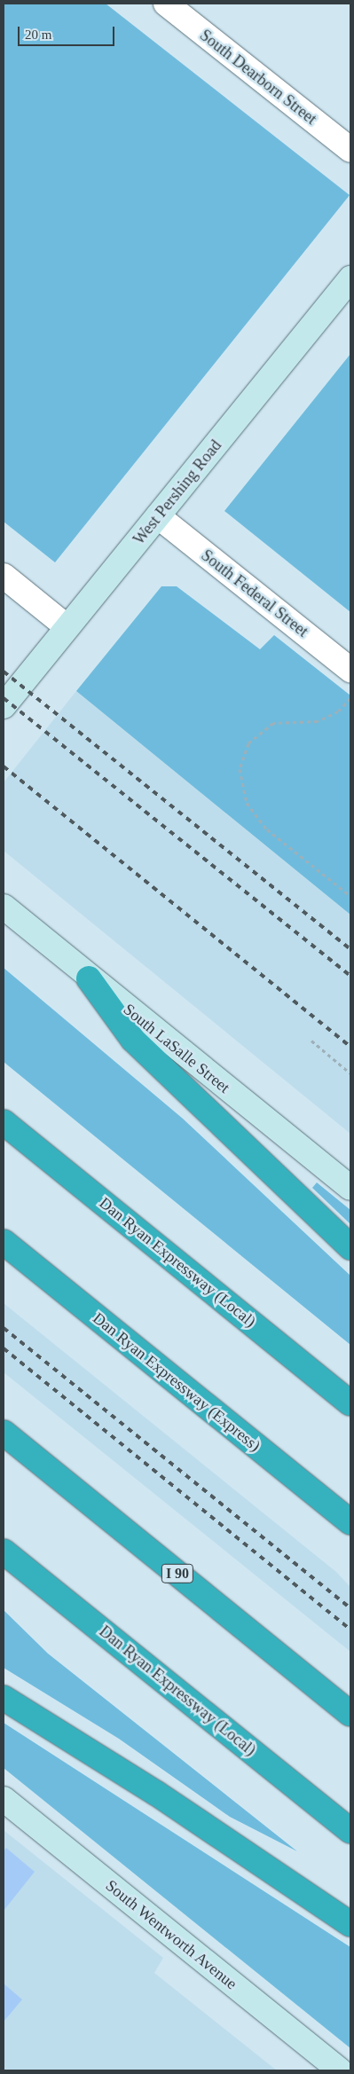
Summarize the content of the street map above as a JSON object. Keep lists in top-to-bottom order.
{
  "streets": {
    "highway": ["Dan Ryan Expressway (Local)", "Dan Ryan Expressway (Express)", "I 90"],
    "main road": ["West Pershing Road", "South LaSalle Street", "South Wentworth Avenue"],
    "street": ["South Dearborn Street", "South Federal Street"]
  },
  "crossings": [
    ["West Pershing Road", "South Federal Street"]
  ],
  "scale_bar": "20 m"
}
